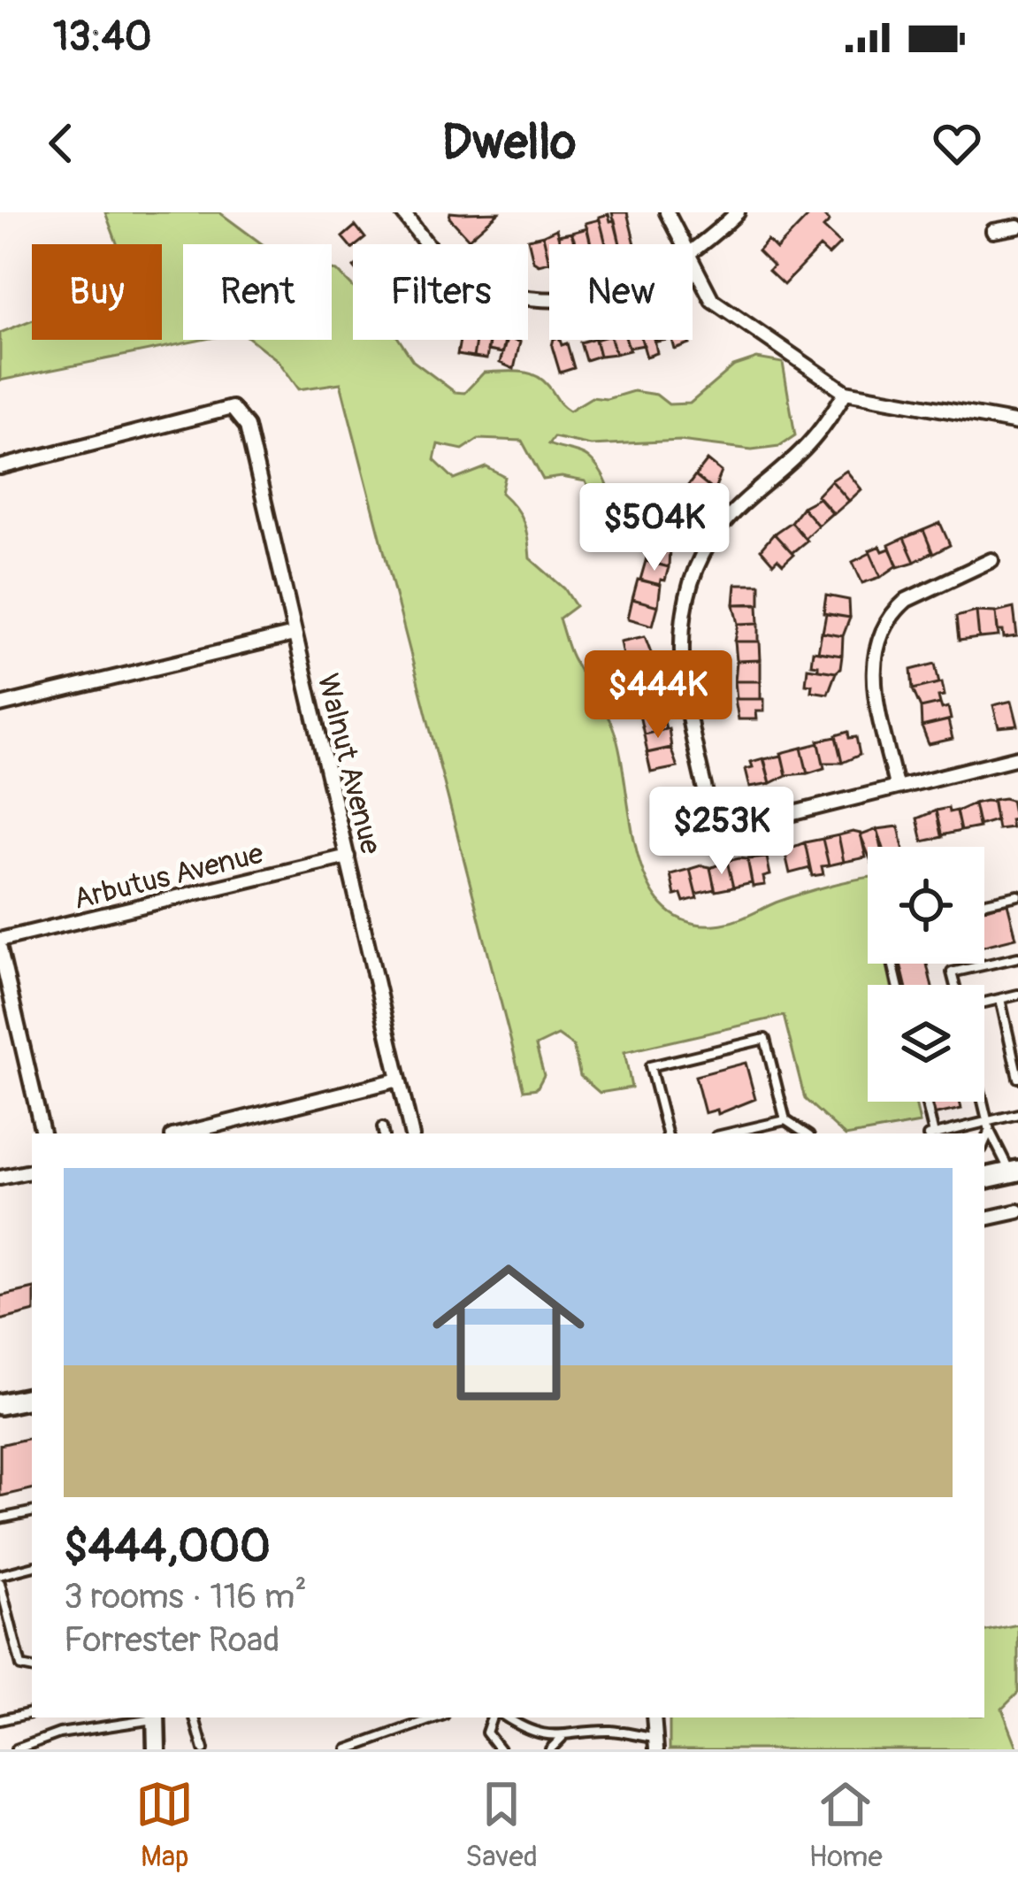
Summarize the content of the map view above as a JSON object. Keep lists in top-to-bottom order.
{
  "streets": {
    "street": ["Walnut Avenue", "Arbutus Avenue"]
  },
  "crossings": [
    ["Walnut Avenue", "Arbutus Avenue"]
  ],
  "page": {
    "status": "13:40",
    "header": "Dwello",
    "chip": [
      "Buy",
      "Rent",
      "Filters",
      "New"
    ],
    "price": ["$504K", "$444K", "$253K"],
    "list": [
      {
        "name": "$444,000",
        "note": "3 rooms · 116 m² · Forrester Road"
      }
    ],
    "tabs": ["Map", "Saved", "Home"]
  }
}
